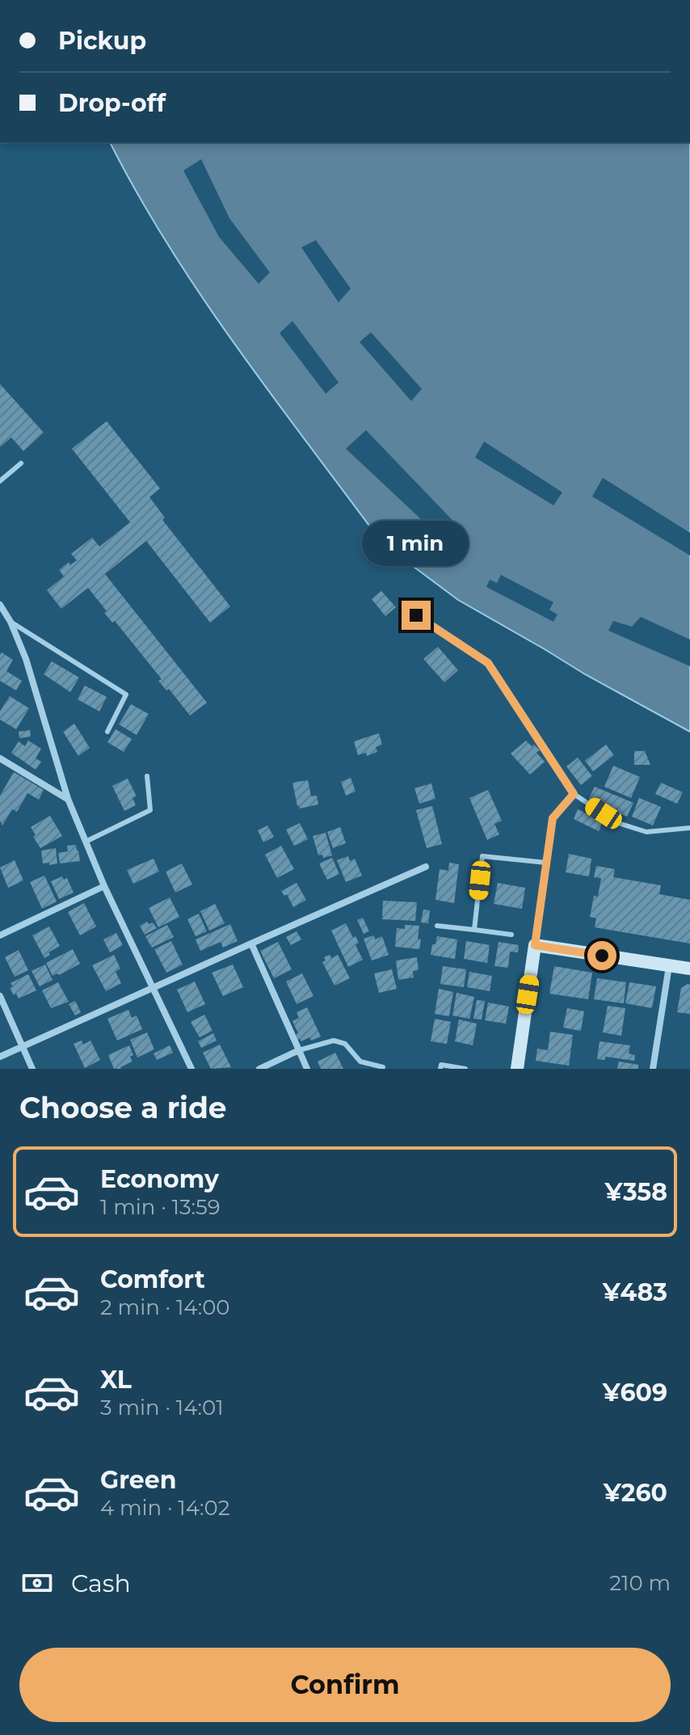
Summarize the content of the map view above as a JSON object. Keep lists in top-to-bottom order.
{
  "page": {
    "banner": ["Pickup", "Drop-off"],
    "bubble": "1 min",
    "heading": "Choose a ride",
    "list": [
      {
        "name": "Economy",
        "note": "1 min · 13:59",
        "value": "¥358"
      },
      {
        "name": "Comfort",
        "note": "2 min · 14:00",
        "value": "¥483"
      },
      {
        "name": "XL",
        "note": "3 min · 14:01",
        "value": "¥609"
      },
      {
        "name": "Green",
        "note": "4 min · 14:02",
        "value": "¥260"
      }
    ],
    "pay": ["Cash", "210 m"],
    "buttons": "Confirm"
  }
}
